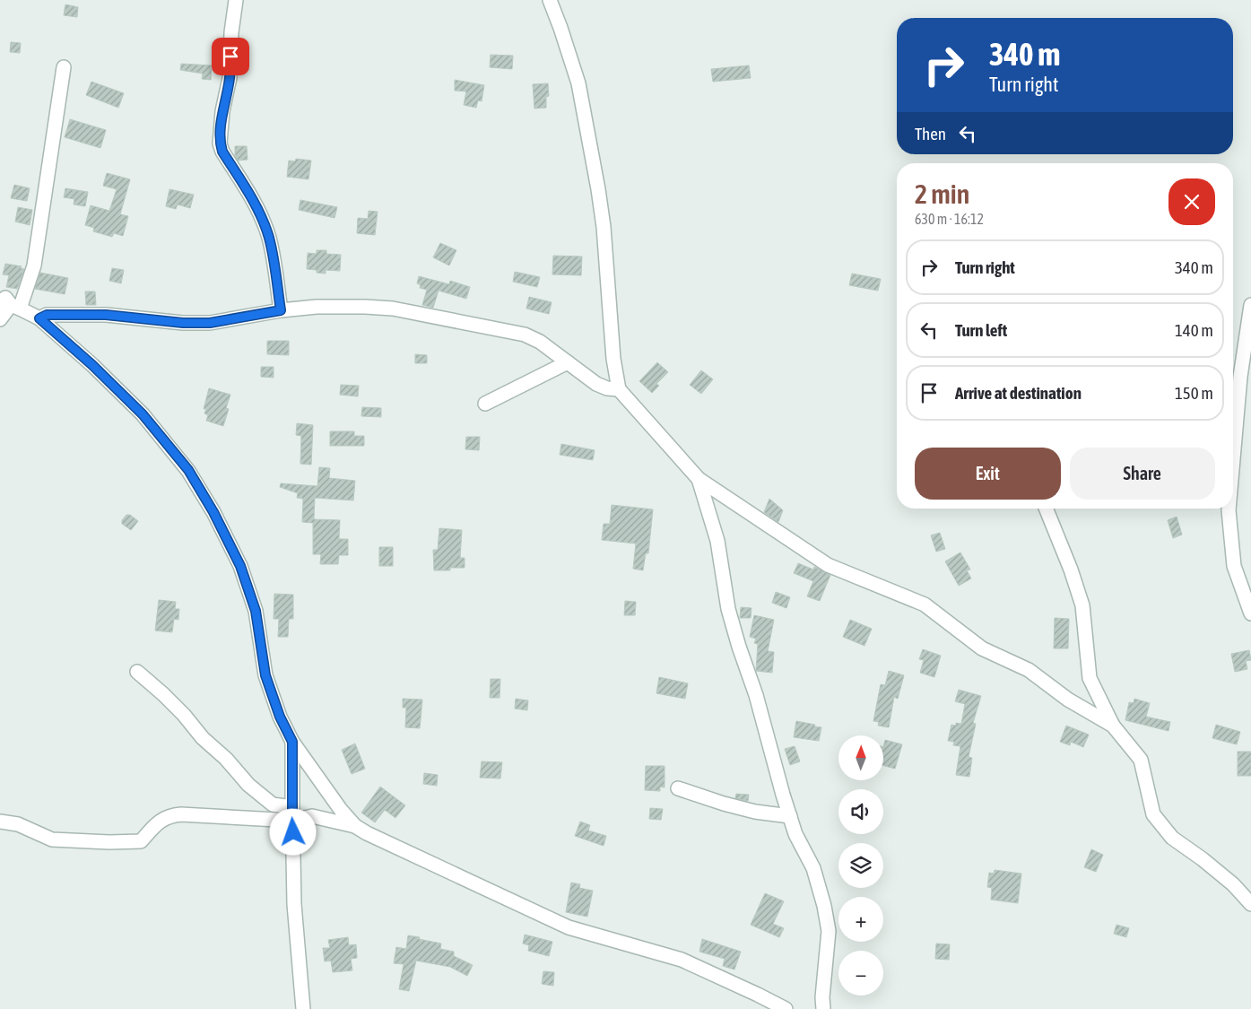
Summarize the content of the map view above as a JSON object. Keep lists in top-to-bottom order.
{
  "north": "top",
  "page": {
    "turn": ["340 m", "Turn right"],
    "then": "Then",
    "heading": ["2 min", "630 m · 16:12"],
    "list": [
      {
        "name": "Turn right",
        "value": "340 m"
      },
      {
        "name": "Turn left",
        "value": "140 m"
      },
      {
        "name": "Arrive at destination",
        "value": "150 m"
      }
    ],
    "buttons": ["Exit", "Share"],
    "map_buttons": ["+", "−"]
  }
}
